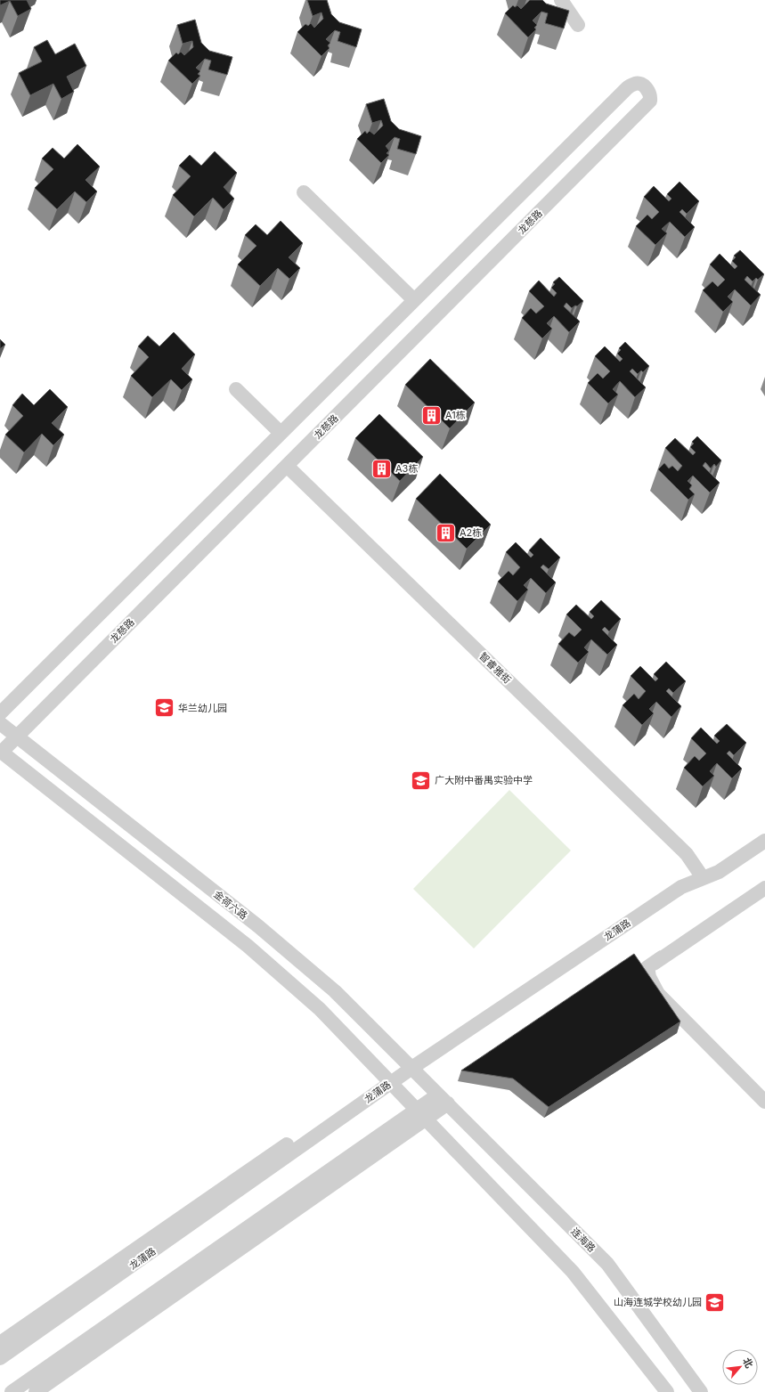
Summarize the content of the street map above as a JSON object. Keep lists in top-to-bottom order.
{
  "streets": {
    "street": [
      "龙慈路",
      "智睿雅街",
      "金荷六路",
      "龙蒲路",
      "连海路"
    ]
  },
  "crossings": [
    ["龙慈路", "智睿雅街"],
    ["龙慈路", "金荷六路"],
    ["智睿雅街", "龙蒲路"],
    ["金荷六路", "龙蒲路"],
    ["金荷六路", "连海路"]
  ],
  "places": {
    "building": ["A1栋", "A3栋", "A2栋"],
    "school or university": ["华兰幼儿园", "广大附中番禺实验中学", "山海连城学校幼儿园"]
  },
  "north": "top right"
}
